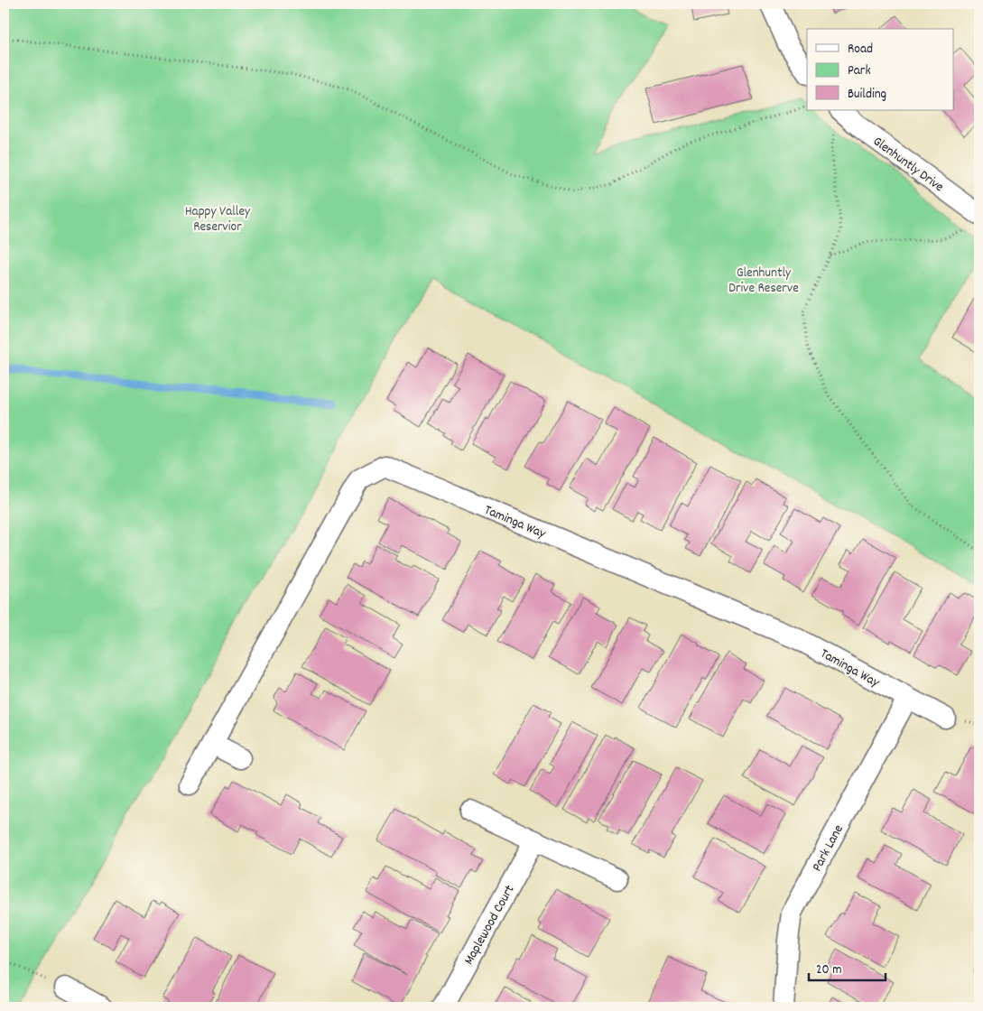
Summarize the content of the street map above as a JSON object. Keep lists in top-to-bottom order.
{
  "streets": {
    "street": [
      "Glenhuntly Drive",
      "Taminga Way",
      "Park Lane",
      "Maplewood Court"
    ]
  },
  "crossings": [
    ["Taminga Way", "Park Lane"]
  ],
  "parks": ["Happy Valley Reservior", "Glenhuntly Drive Reserve"],
  "legend": ["Road", "Park", "Building"],
  "scale_bar": "20 m"
}
